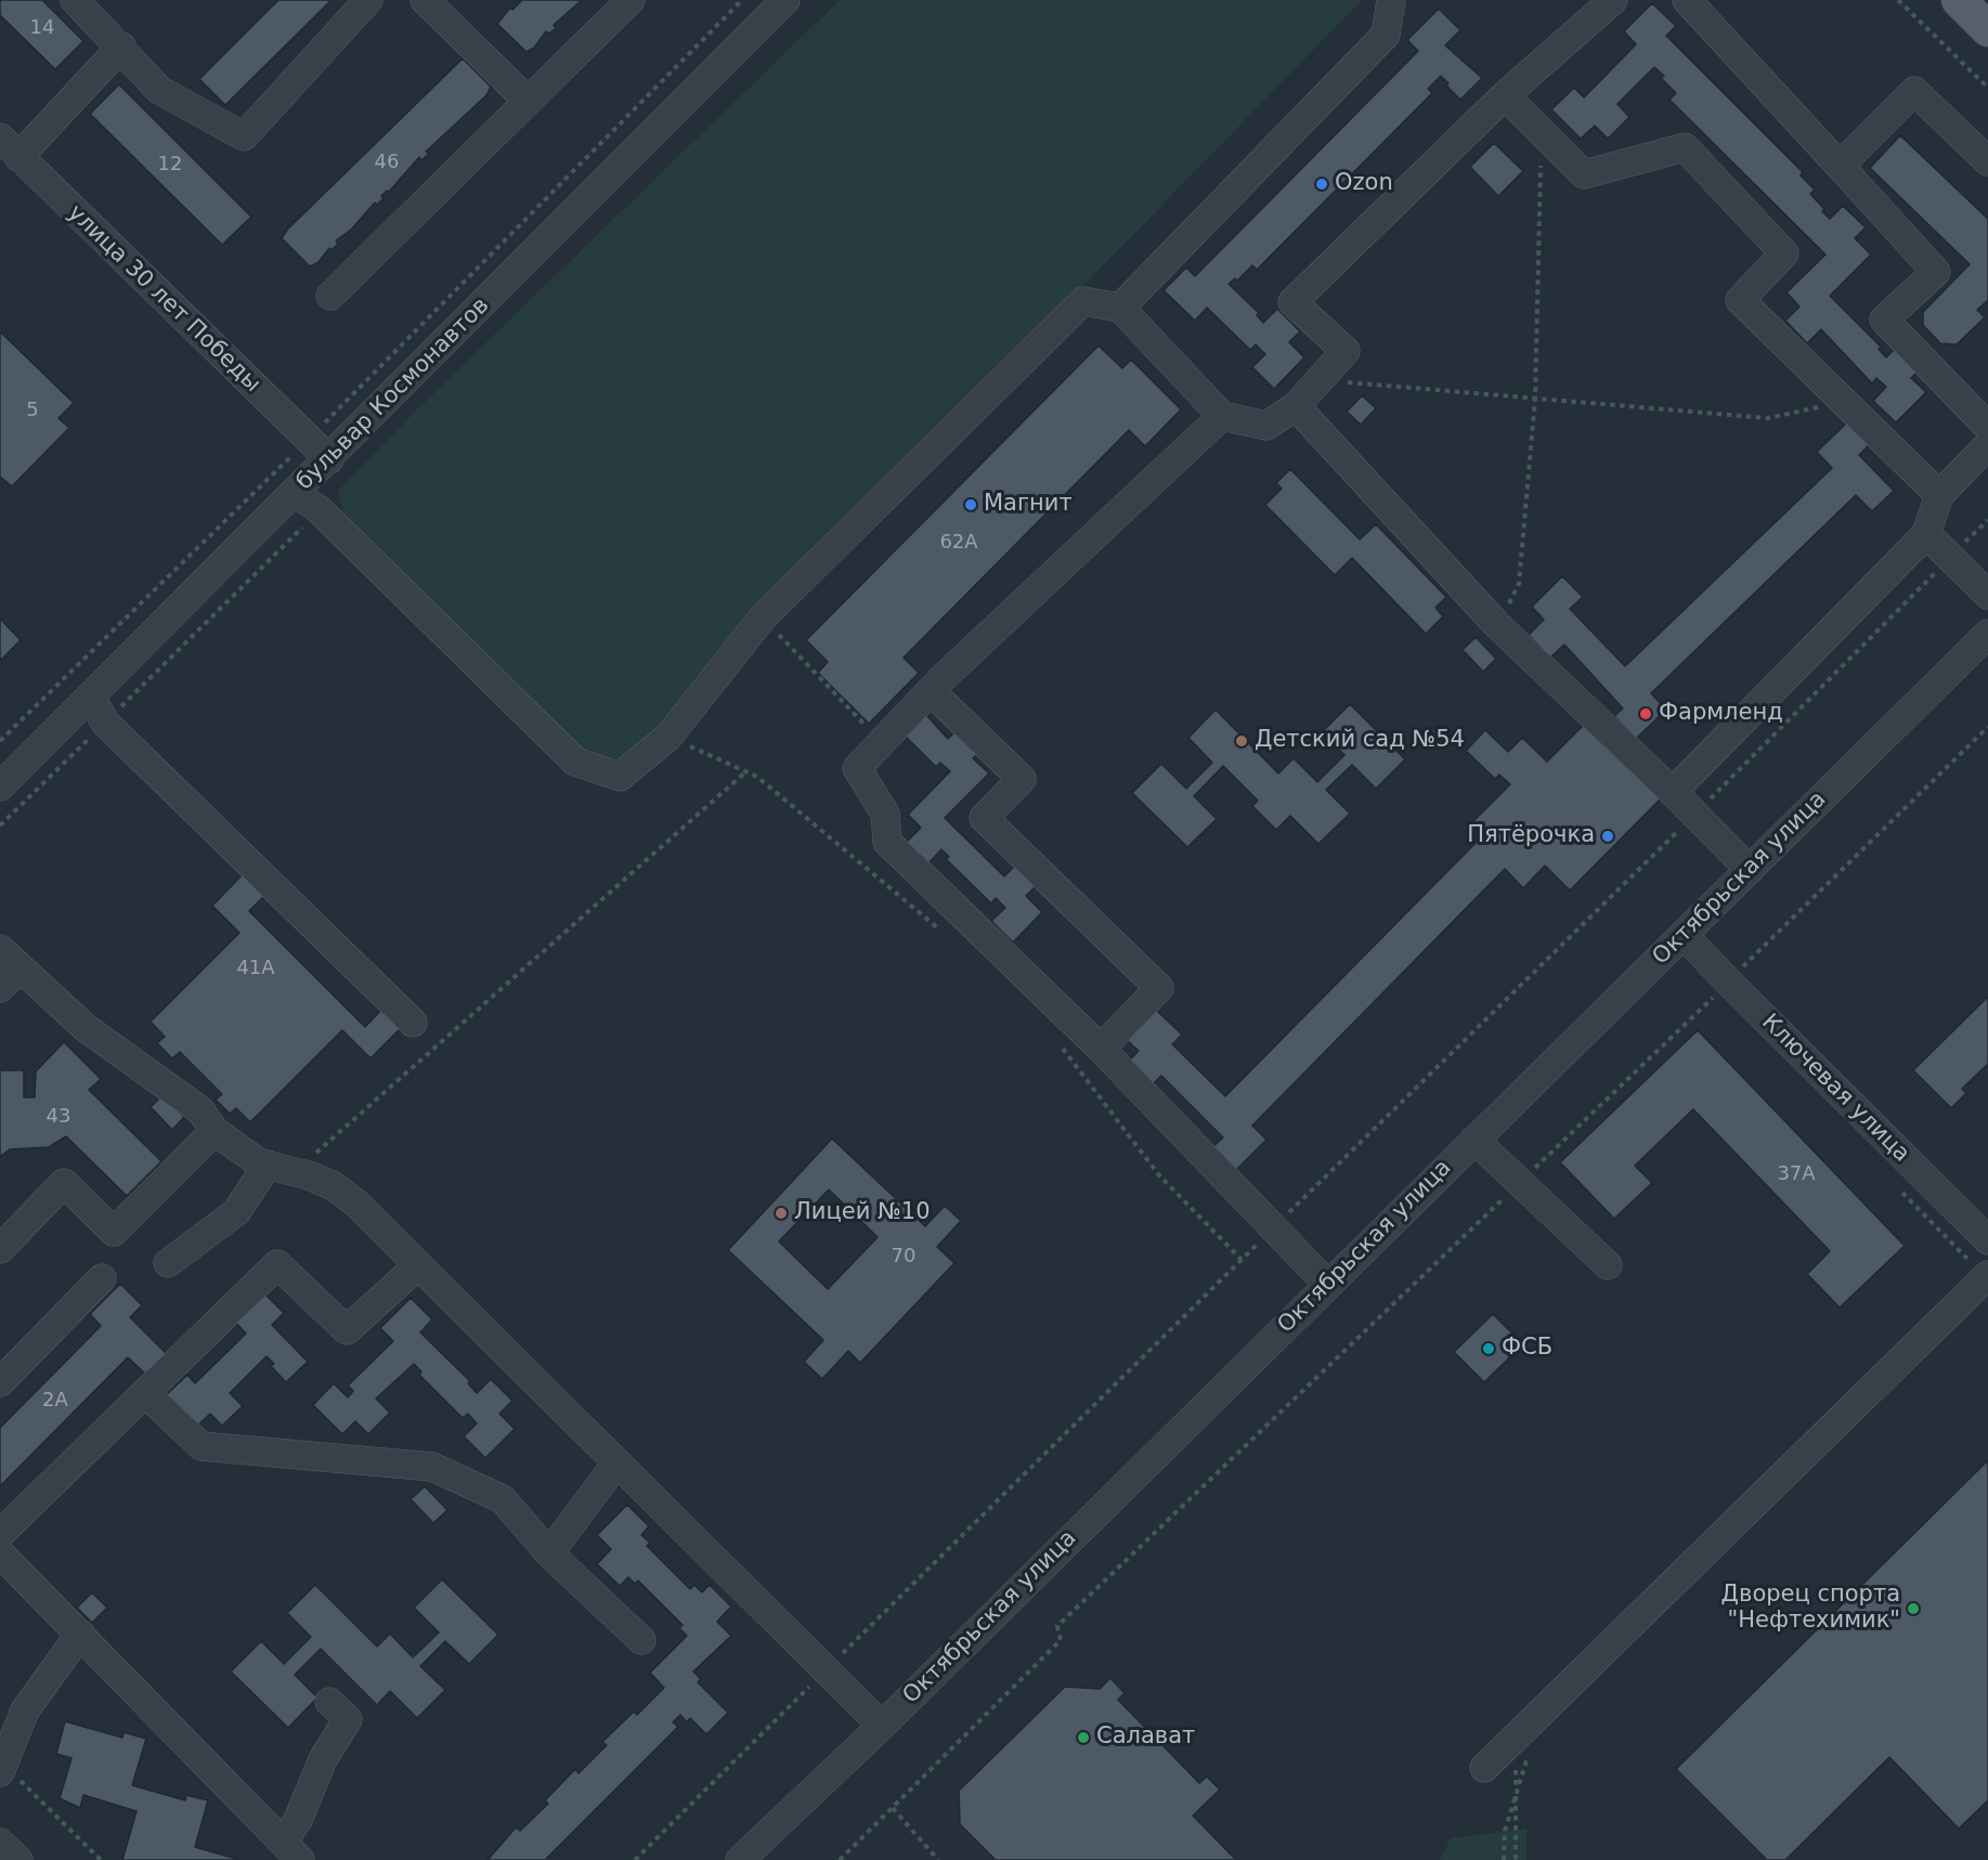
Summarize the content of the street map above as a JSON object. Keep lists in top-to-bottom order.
{
  "streets": {
    "street": [
      "улица 30 лет Победы",
      "бульвар Космонавтов",
      "Октябрьская улица",
      "Ключевая улица"
    ]
  },
  "crossings": [
    ["улица 30 лет Победы", "бульвар Космонавтов"],
    ["Октябрьская улица", "Ключевая улица"]
  ],
  "places": [
    "Ozon",
    "Магнит",
    "Фармленд",
    "Детский сад №54",
    "Пятёрочка",
    "Лицей №10",
    "ФСБ",
    "Дворец спорта \"Нефтехимик\"",
    "Салават"
  ],
  "house_numbers": [
    "14",
    "46",
    "12",
    "5",
    "62А",
    "41А",
    "43",
    "37А",
    "70",
    "2А"
  ]
}
